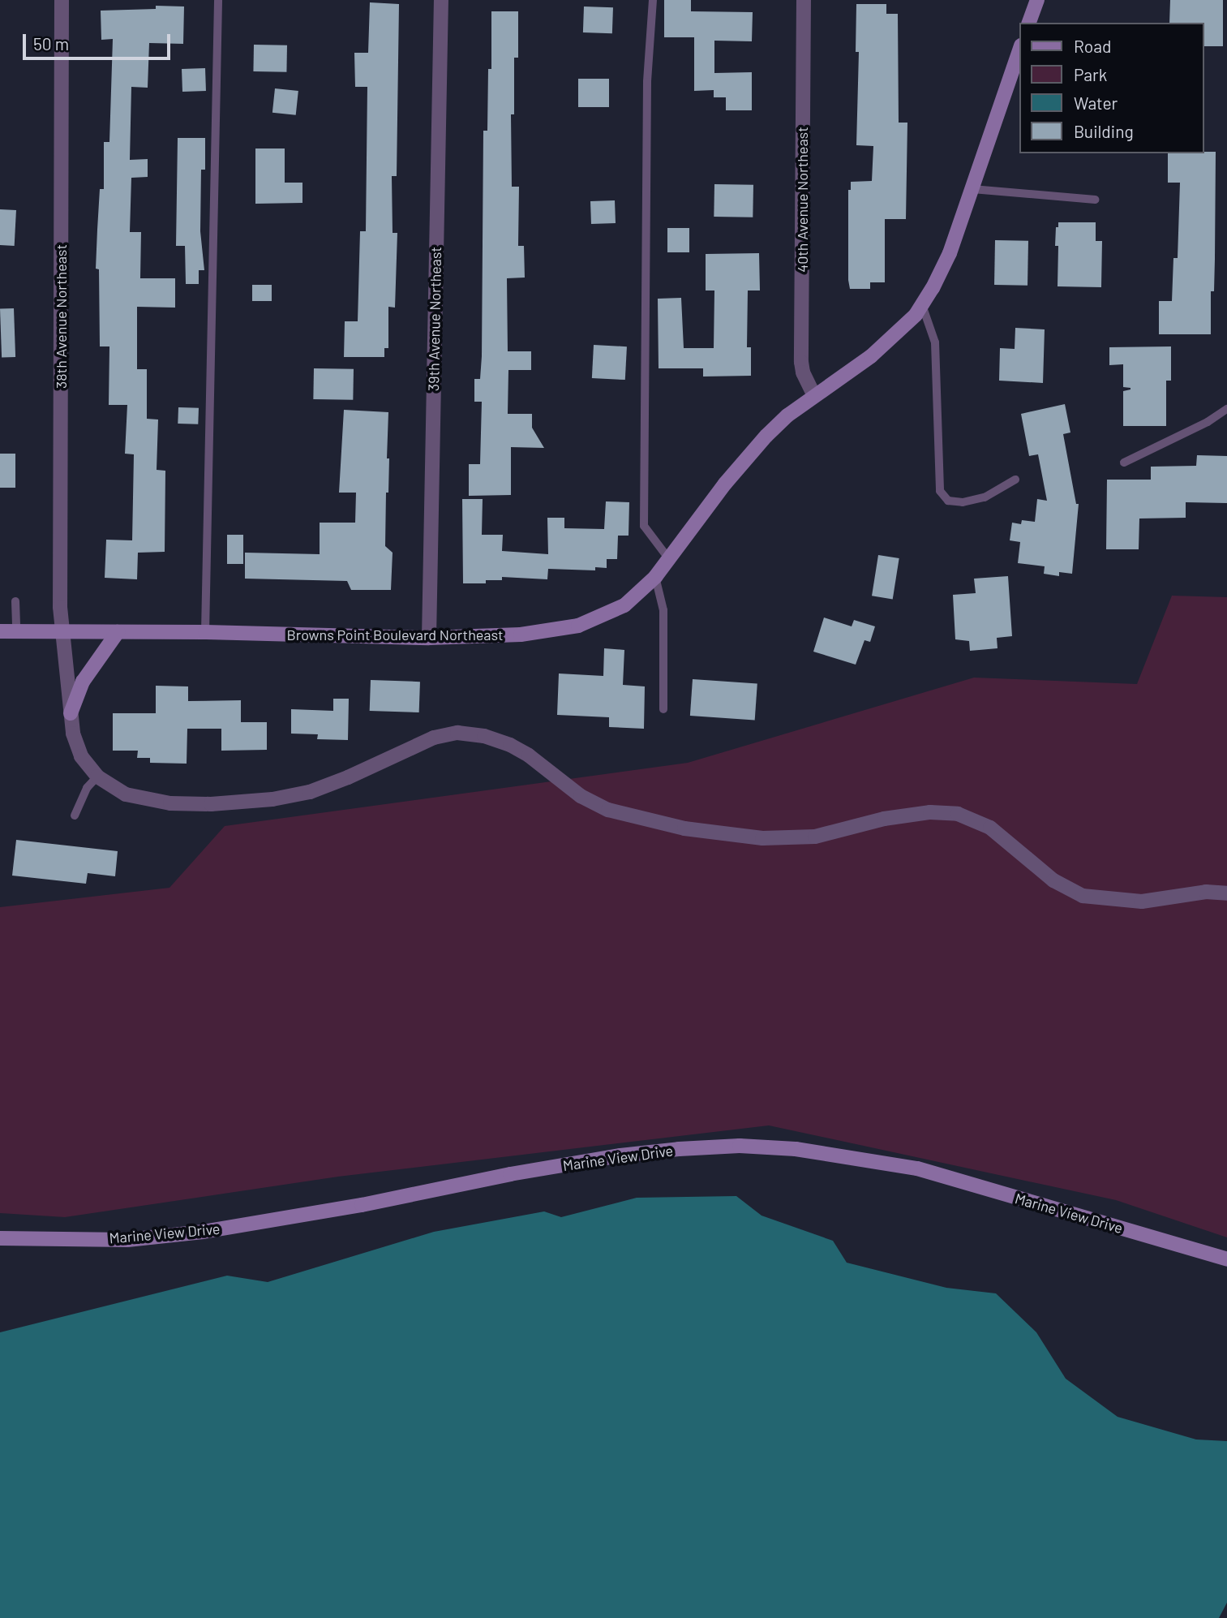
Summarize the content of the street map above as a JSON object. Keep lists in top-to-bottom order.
{
  "streets": {
    "street": [
      "40th Avenue Northeast",
      "38th Avenue Northeast",
      "39th Avenue Northeast",
      "Browns Point Boulevard Northeast",
      "Marine View Drive"
    ]
  },
  "crossings": [
    ["40th Avenue Northeast", "Browns Point Boulevard Northeast"],
    ["38th Avenue Northeast", "Browns Point Boulevard Northeast"],
    ["39th Avenue Northeast", "Browns Point Boulevard Northeast"]
  ],
  "legend": [
    "Road",
    "Park",
    "Water",
    "Building"
  ],
  "scale_bar": "50 m"
}
